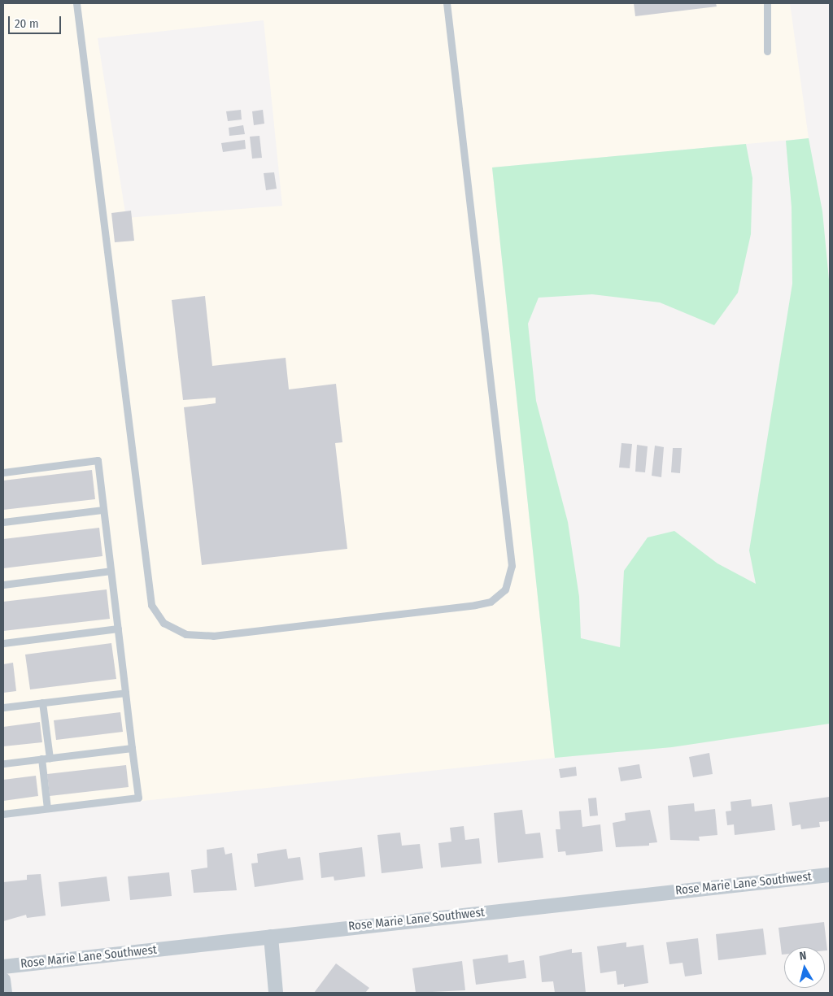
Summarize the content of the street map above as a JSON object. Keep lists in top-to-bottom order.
{
  "streets": {
    "street": ["Rose Marie Lane Southwest"]
  },
  "scale_bar": "20 m",
  "north": "top"
}
